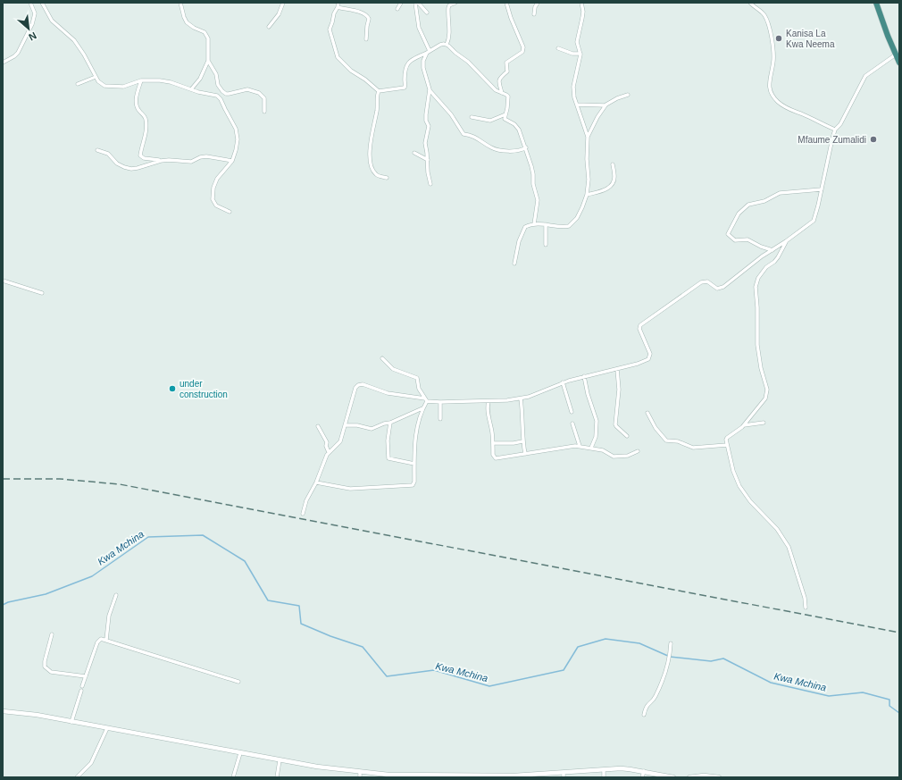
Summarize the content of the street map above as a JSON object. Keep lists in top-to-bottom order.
{
  "water": ["Kwa Mchina"],
  "places": ["Kanisa La Kwa Neema", "Mfaume Zumalidi", "under construction"],
  "north": "bottom right"
}
